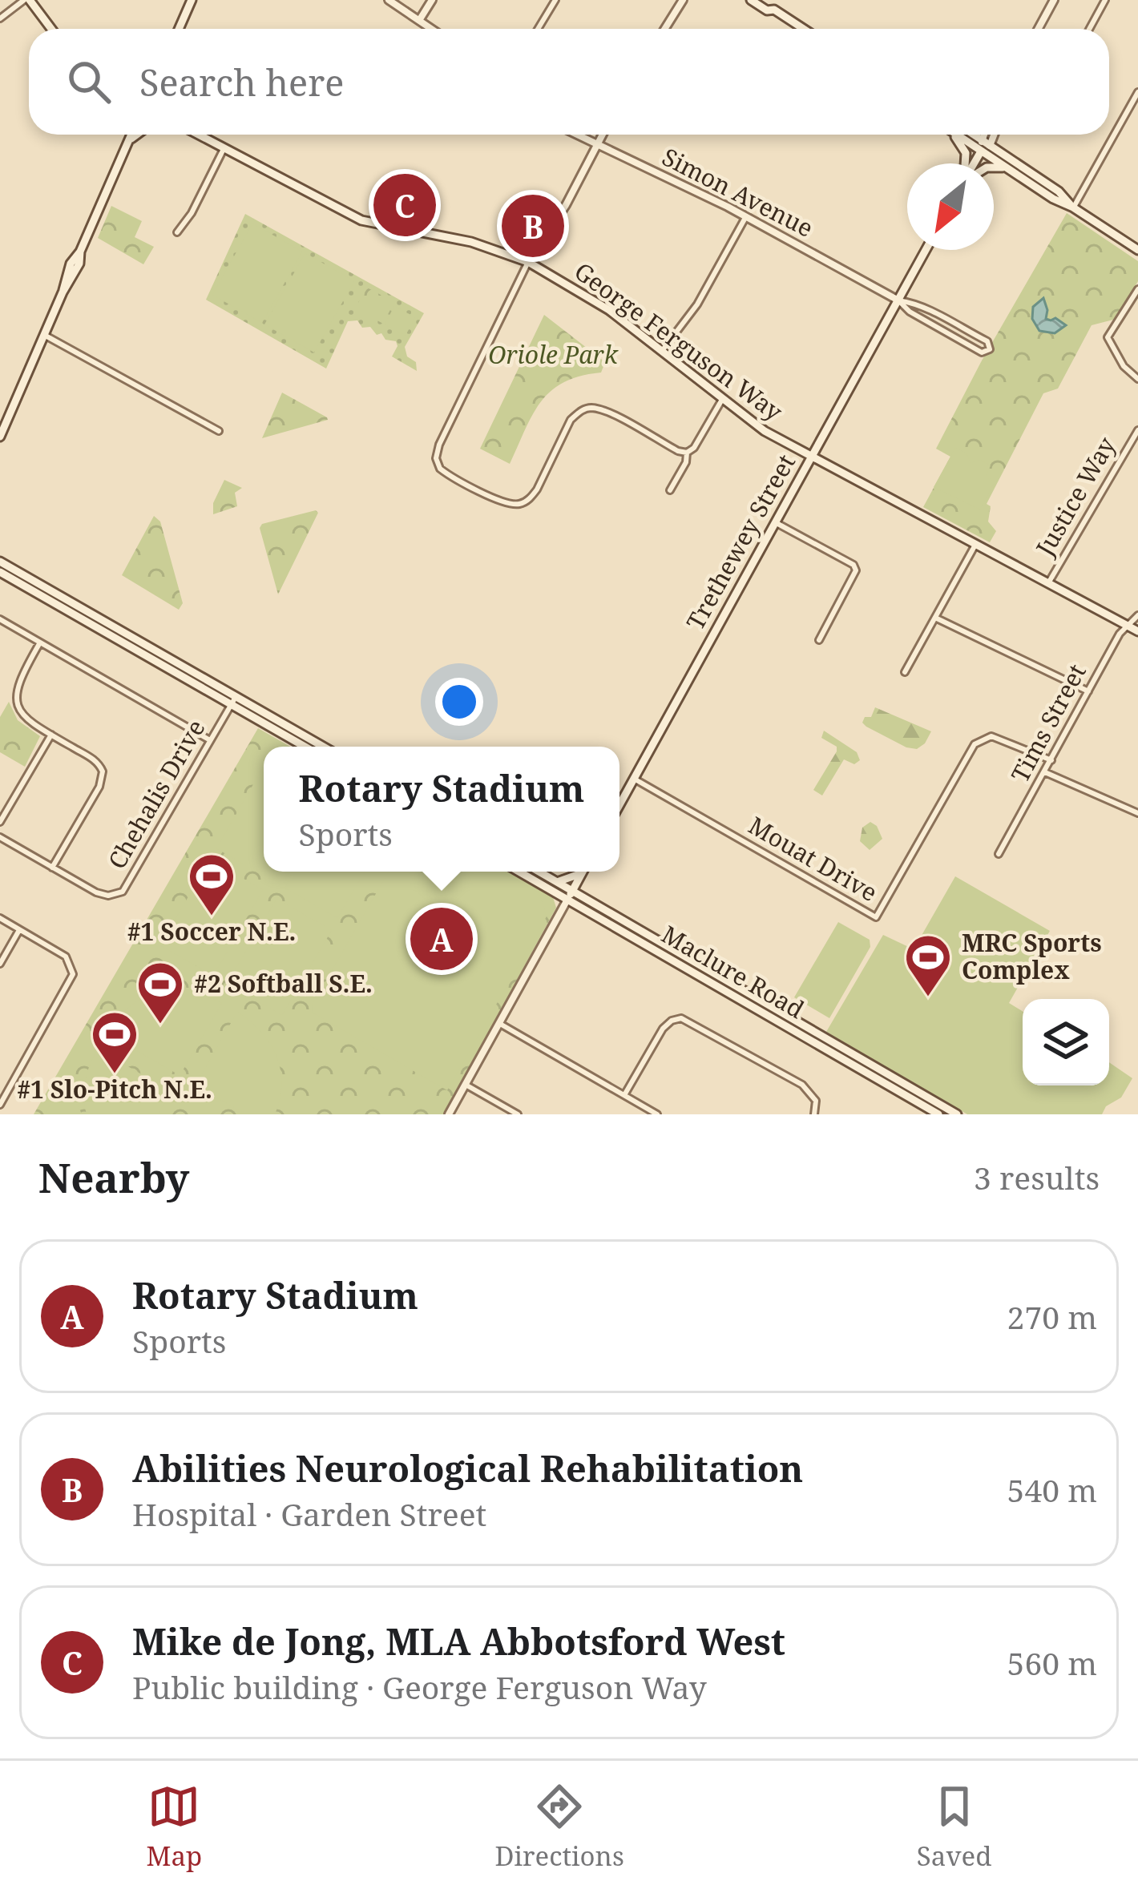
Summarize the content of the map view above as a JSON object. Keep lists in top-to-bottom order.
{
  "streets": {
    "main road": ["George Ferguson Way", "Trethewey Street", "Maclure Road"],
    "street": [
      "Simon Avenue",
      "Justice Way",
      "Tims Street",
      "Chehalis Drive",
      "Mouat Drive"
    ]
  },
  "crossings": [
    ["Simon Avenue", "Trethewey Street"],
    ["George Ferguson Way", "Justice Way"],
    ["George Ferguson Way", "Trethewey Street"],
    ["George Ferguson Way", "Tims Street"],
    ["Trethewey Street", "Mouat Drive"],
    ["Tims Street", "Mouat Drive"]
  ],
  "parks": ["Oriole Park"],
  "places": {
    "sports": [
      "#1 Soccer N.E.",
      "MRC Sports Complex",
      "#2 Softball S.E.",
      "#1 Slo-Pitch N.E."
    ]
  },
  "north": "bottom left",
  "page": {
    "search": "Search here",
    "pins": ["C", "B", "A"],
    "popup": ["Rotary Stadium", "Sports"],
    "heading": ["Nearby", "3 results"],
    "list": [
      {
        "mark": "A",
        "name": "Rotary Stadium",
        "note": "Sports",
        "value": "270 m"
      },
      {
        "mark": "B",
        "name": "Abilities Neurological Rehabilitation",
        "note": "Hospital · Garden Street",
        "value": "540 m"
      },
      {
        "mark": "C",
        "name": "Mike de Jong, MLA Abbotsford West",
        "note": "Public building · George Ferguson Way",
        "value": "560 m"
      }
    ],
    "nav": ["Map", "Directions", "Saved"]
  }
}
